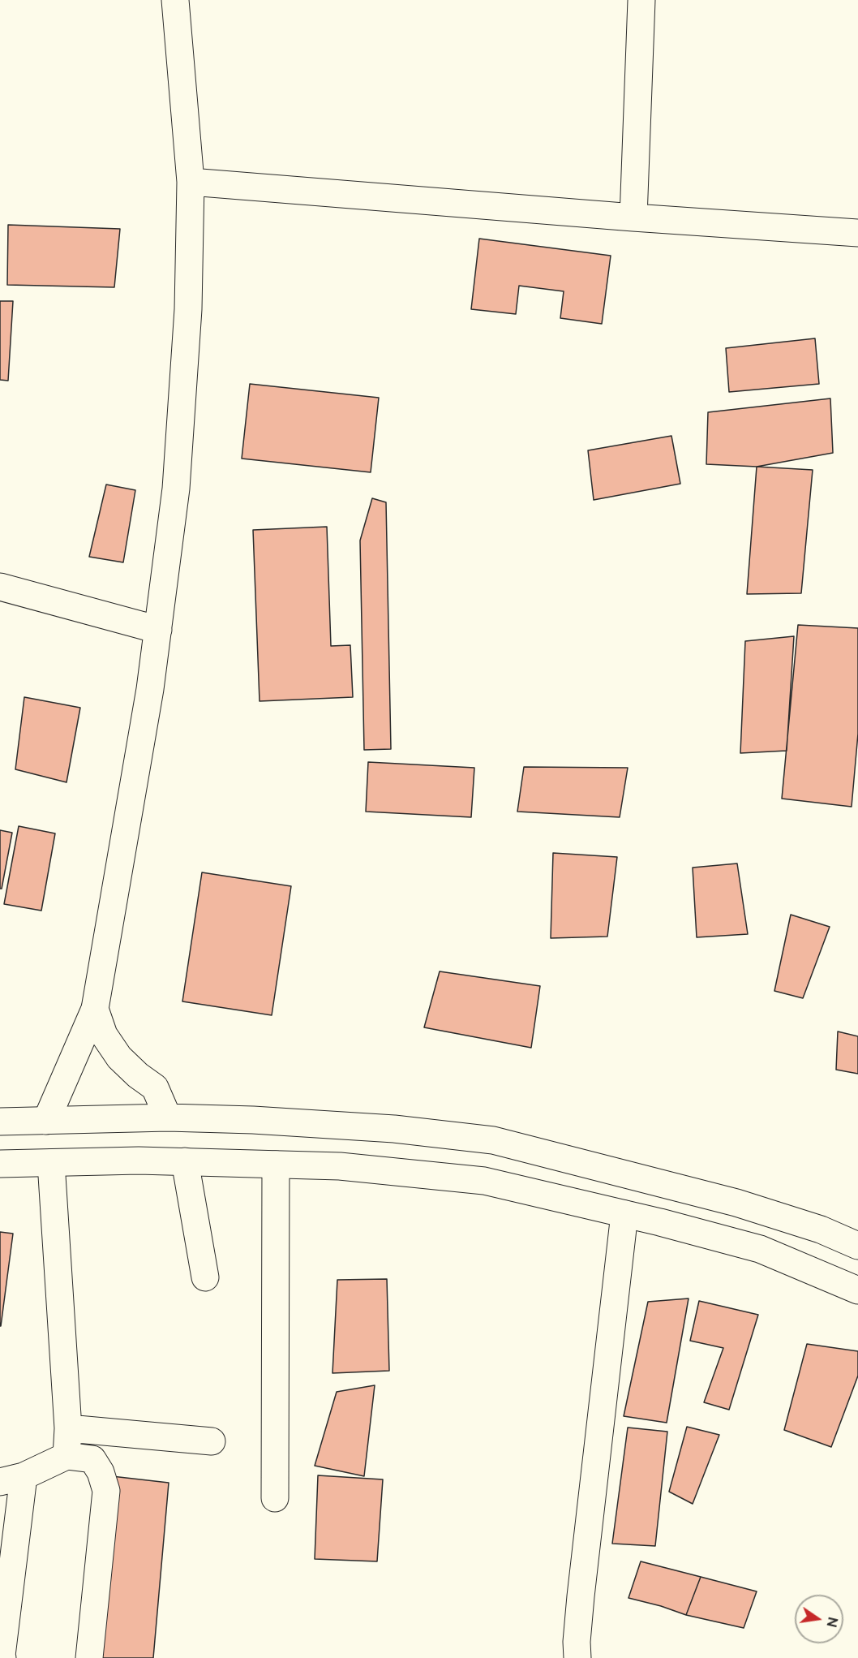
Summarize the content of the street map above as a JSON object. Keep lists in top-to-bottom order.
{
  "north": "right"
}
